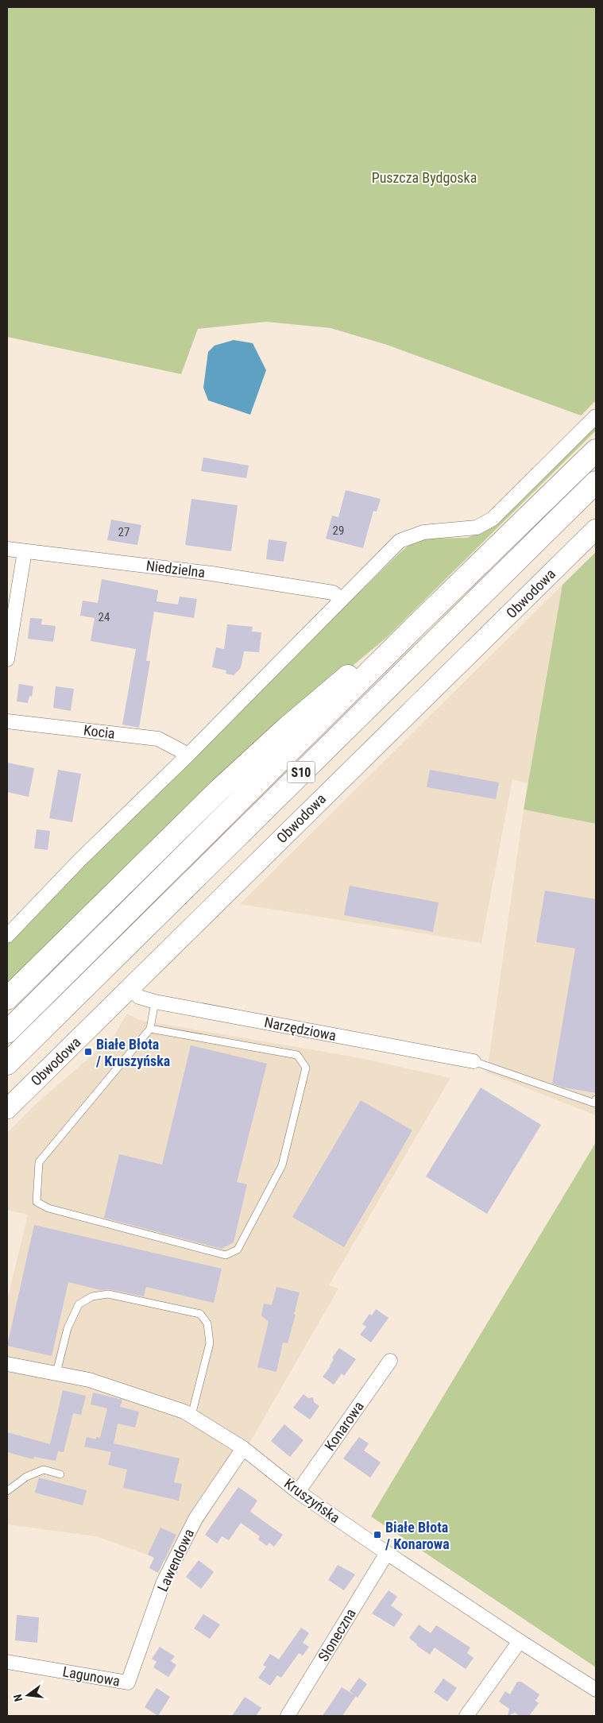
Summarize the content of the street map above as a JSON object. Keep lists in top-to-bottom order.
{
  "streets": {
    "highway": ["S10"],
    "street": [
      "Niedzielna",
      "Obwodowa",
      "Kocia",
      "Narzędziowa",
      "Konarowa",
      "Kruszyńska",
      "Lawendowa",
      "Słoneczna",
      "Lagunowa"
    ]
  },
  "crossings": [
    ["Obwodowa", "Narzędziowa"],
    ["Konarowa", "Kruszyńska"],
    ["Kruszyńska", "Lawendowa"],
    ["Kruszyńska", "Słoneczna"],
    ["Lawendowa", "Lagunowa"]
  ],
  "parks": ["Puszcza Bydgoska"],
  "places": {
    "transit": ["Białe Błota / Kruszyńska", "Białe Błota / Konarowa"]
  },
  "house_numbers": ["29", "27", "24"],
  "north": "left"
}
